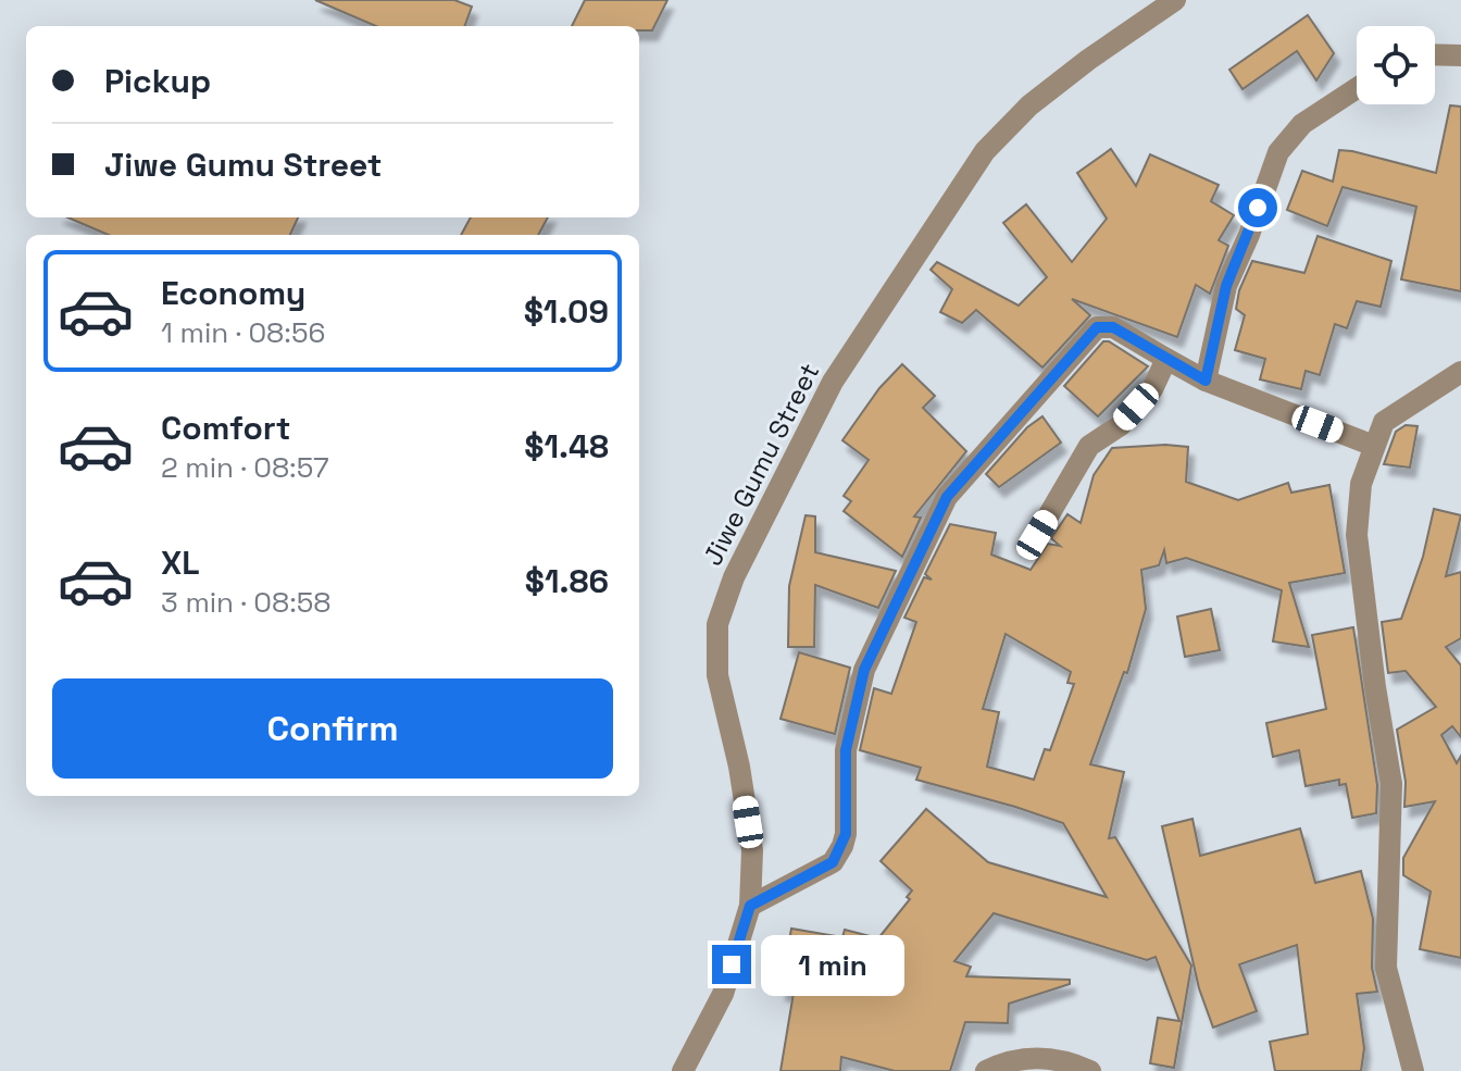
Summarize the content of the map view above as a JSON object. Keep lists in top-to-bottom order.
{
  "streets": {
    "street": ["Jiwe Gumu Street"]
  },
  "page": {
    "banner": ["Pickup", "Jiwe Gumu Street"],
    "list": [
      {
        "name": "Economy",
        "note": "1 min · 08:56",
        "value": "$1.09"
      },
      {
        "name": "Comfort",
        "note": "2 min · 08:57",
        "value": "$1.48"
      },
      {
        "name": "XL",
        "note": "3 min · 08:58",
        "value": "$1.86"
      }
    ],
    "buttons": "Confirm",
    "bubble": "1 min"
  }
}
